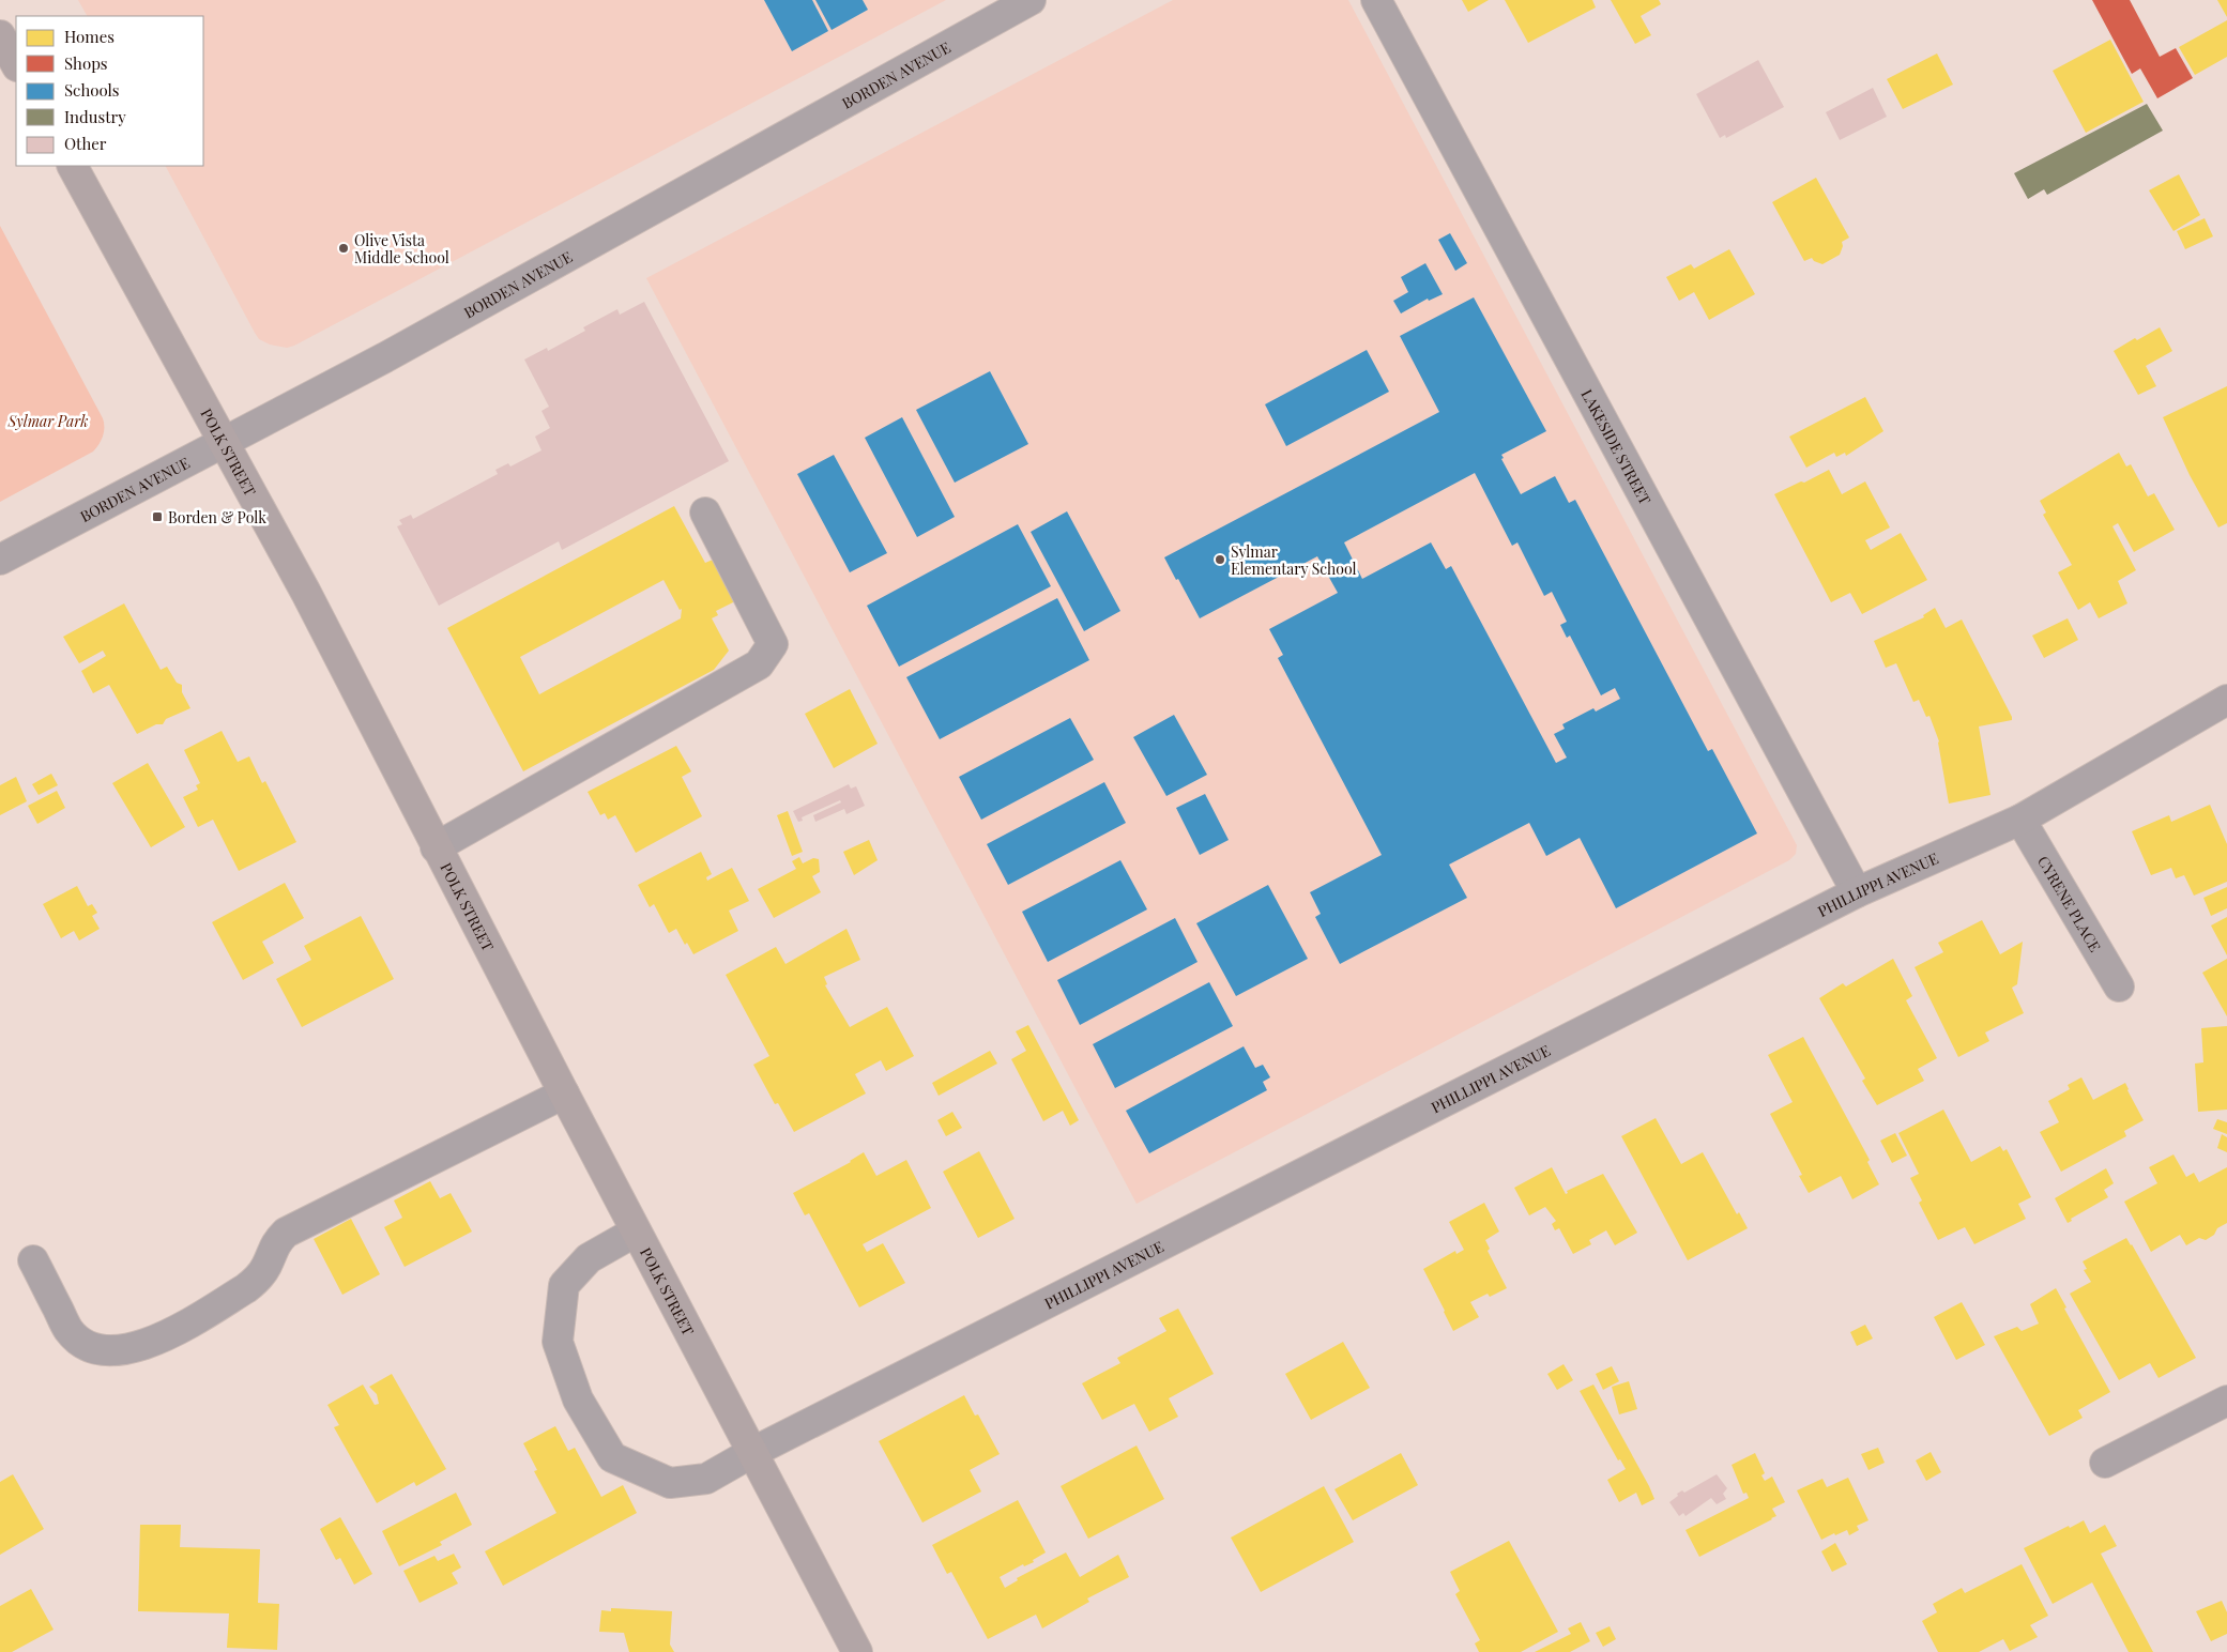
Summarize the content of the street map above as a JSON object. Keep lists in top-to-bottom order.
{
  "streets": {
    "main road": ["POLK STREET"],
    "street": [
      "BORDEN AVENUE",
      "LAKESIDE STREET",
      "PHILLIPPI AVENUE",
      "CYRENE PLACE"
    ]
  },
  "crossings": [
    ["BORDEN AVENUE", "POLK STREET"],
    ["LAKESIDE STREET", "PHILLIPPI AVENUE"],
    ["POLK STREET", "PHILLIPPI AVENUE"],
    ["PHILLIPPI AVENUE", "CYRENE PLACE"]
  ],
  "parks": ["Sylmar Park"],
  "places": {
    "other": ["Olive Vista Middle School", "Sylmar Elementary School"],
    "transit": ["Borden & Polk"]
  },
  "legend": [
    "Homes",
    "Shops",
    "Schools",
    "Industry",
    "Other"
  ]
}
